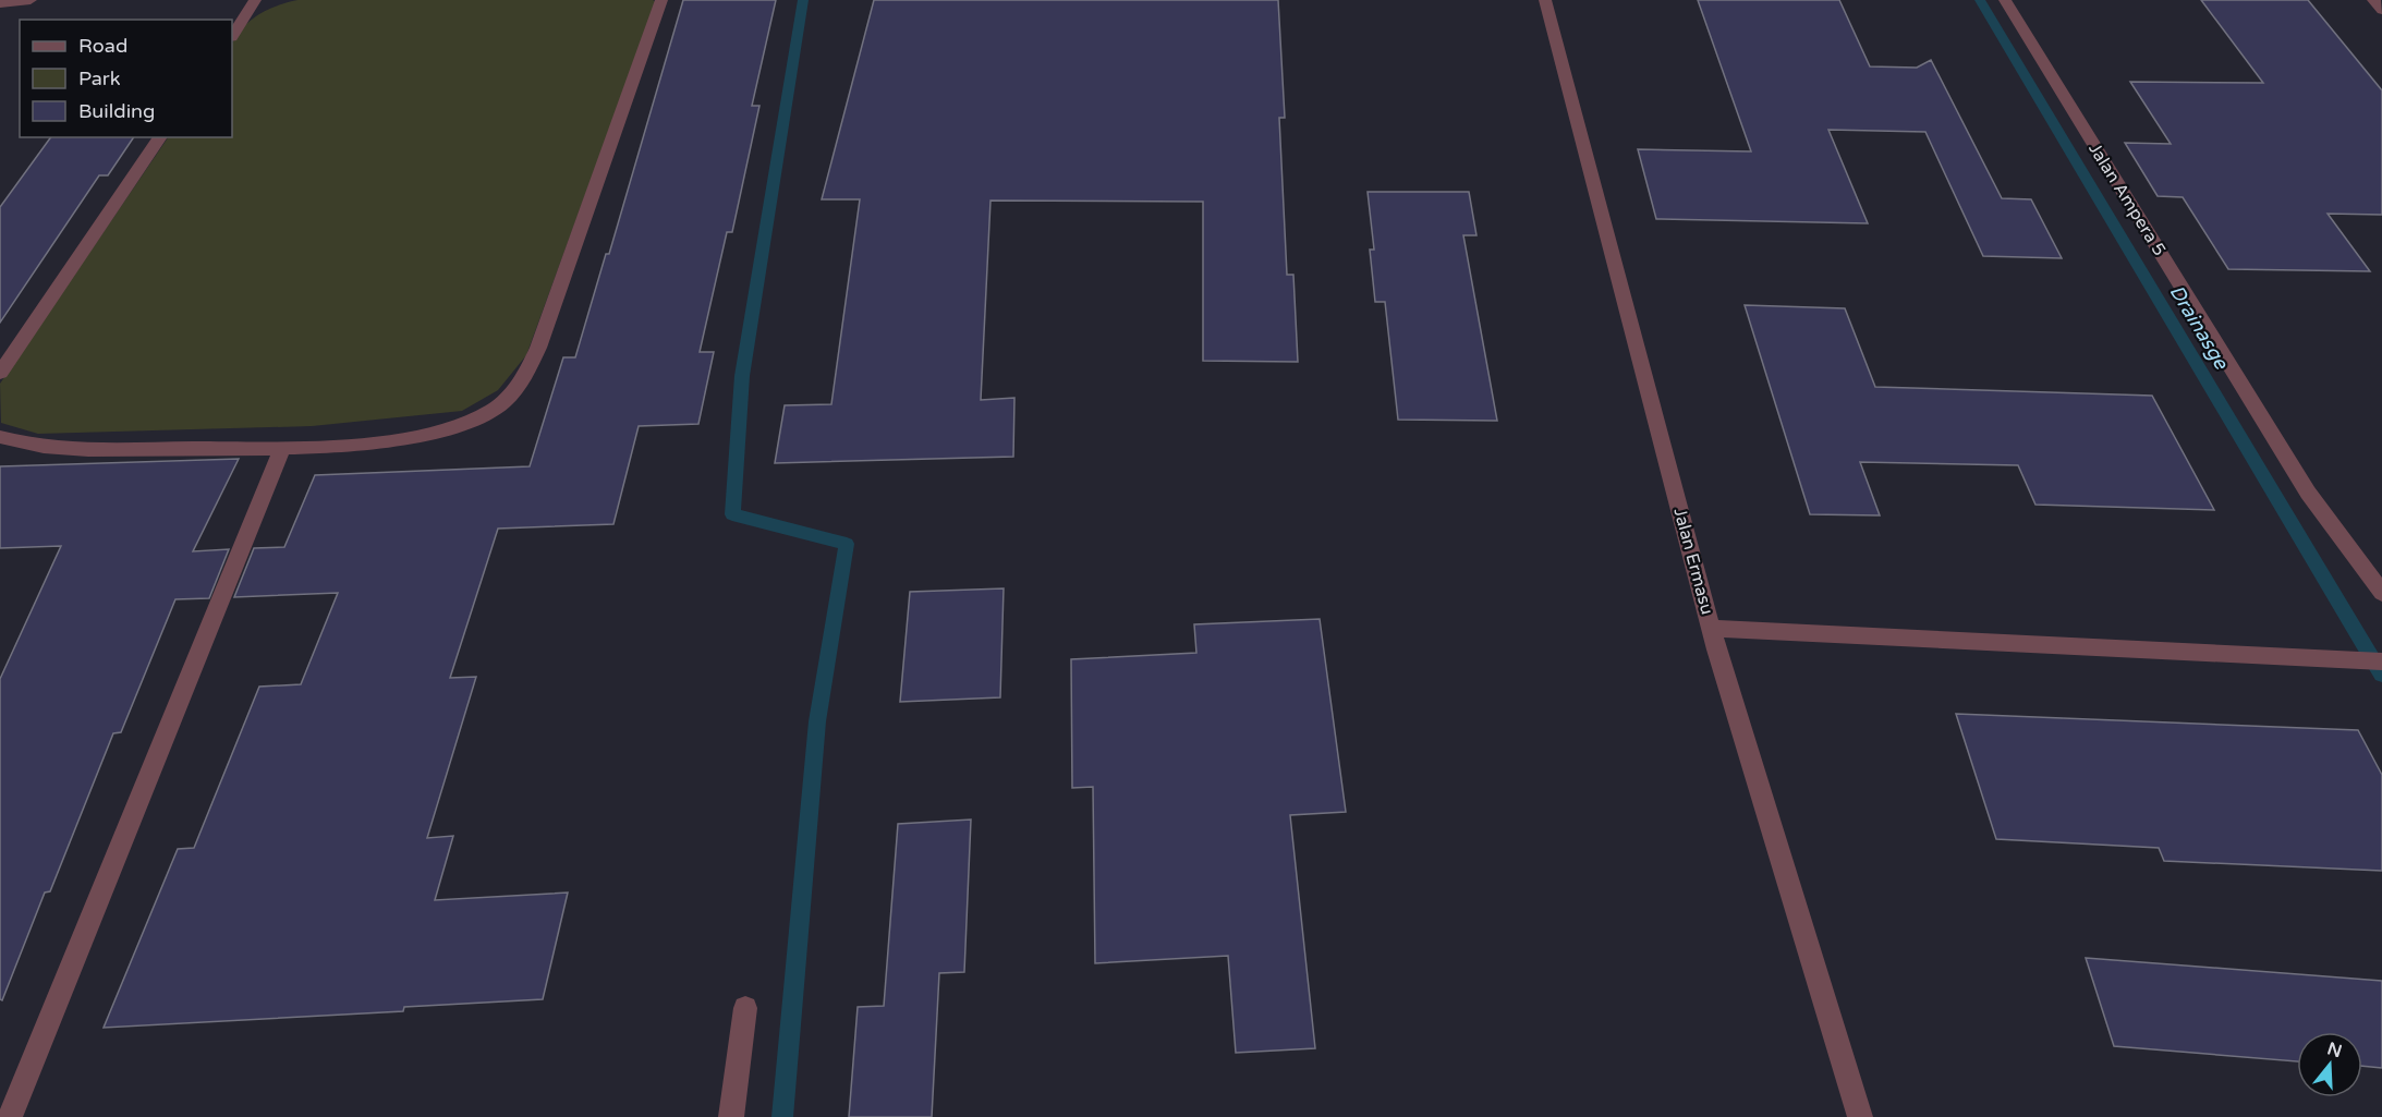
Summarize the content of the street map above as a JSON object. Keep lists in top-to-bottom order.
{
  "streets": {
    "street": ["Jalan Ampera 5", "Jalan Ermasu"]
  },
  "water": ["Drainasge"],
  "legend": ["Road", "Park", "Building"],
  "north": "top"
}
